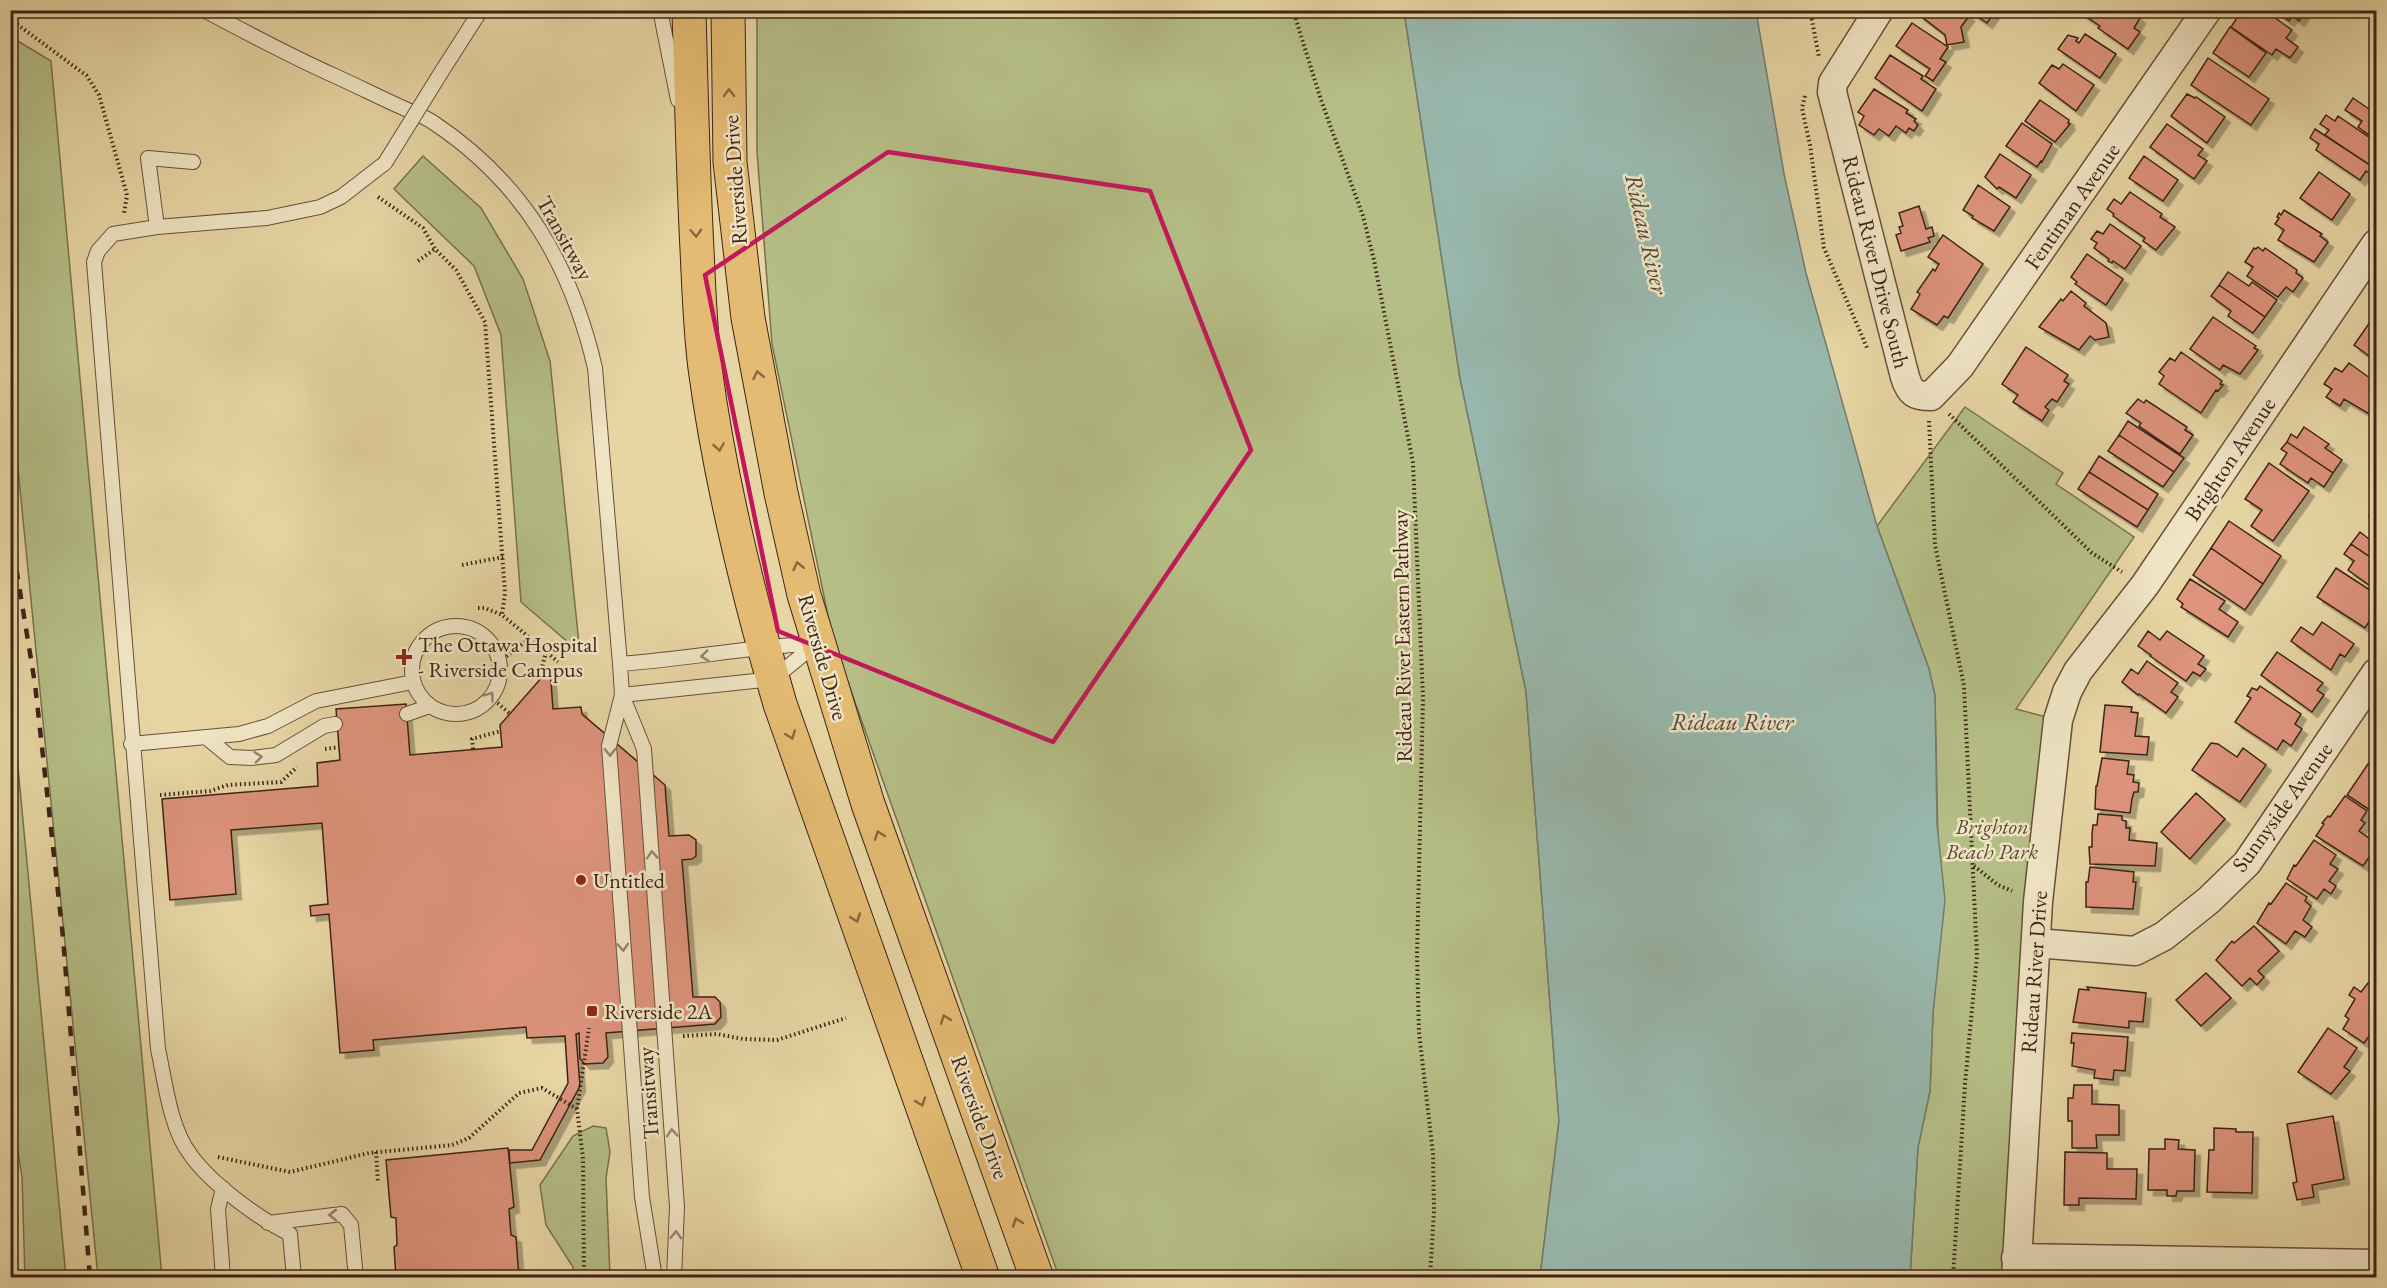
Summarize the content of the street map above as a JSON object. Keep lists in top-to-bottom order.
{
  "streets": {
    "main road": ["Riverside Drive"],
    "street": [
      "Fentiman Avenue",
      "Rideau River Drive South",
      "Brighton Avenue",
      "Sunnyside Avenue",
      "Rideau River Drive"
    ],
    "lane": ["Transitway"],
    "path": ["Rideau River Eastern Pathway"]
  },
  "crossings": [
    ["Fentiman Avenue", "Rideau River Drive South"],
    ["Brighton Avenue", "Rideau River Drive"],
    ["Sunnyside Avenue", "Rideau River Drive"]
  ],
  "water": ["Rideau River"],
  "parks": ["Brighton Beach Park"],
  "places": {
    "health": ["The Ottawa Hospital - Riverside Campus"],
    "other": ["Untitled"],
    "transit": ["Riverside 2A"]
  }
}
